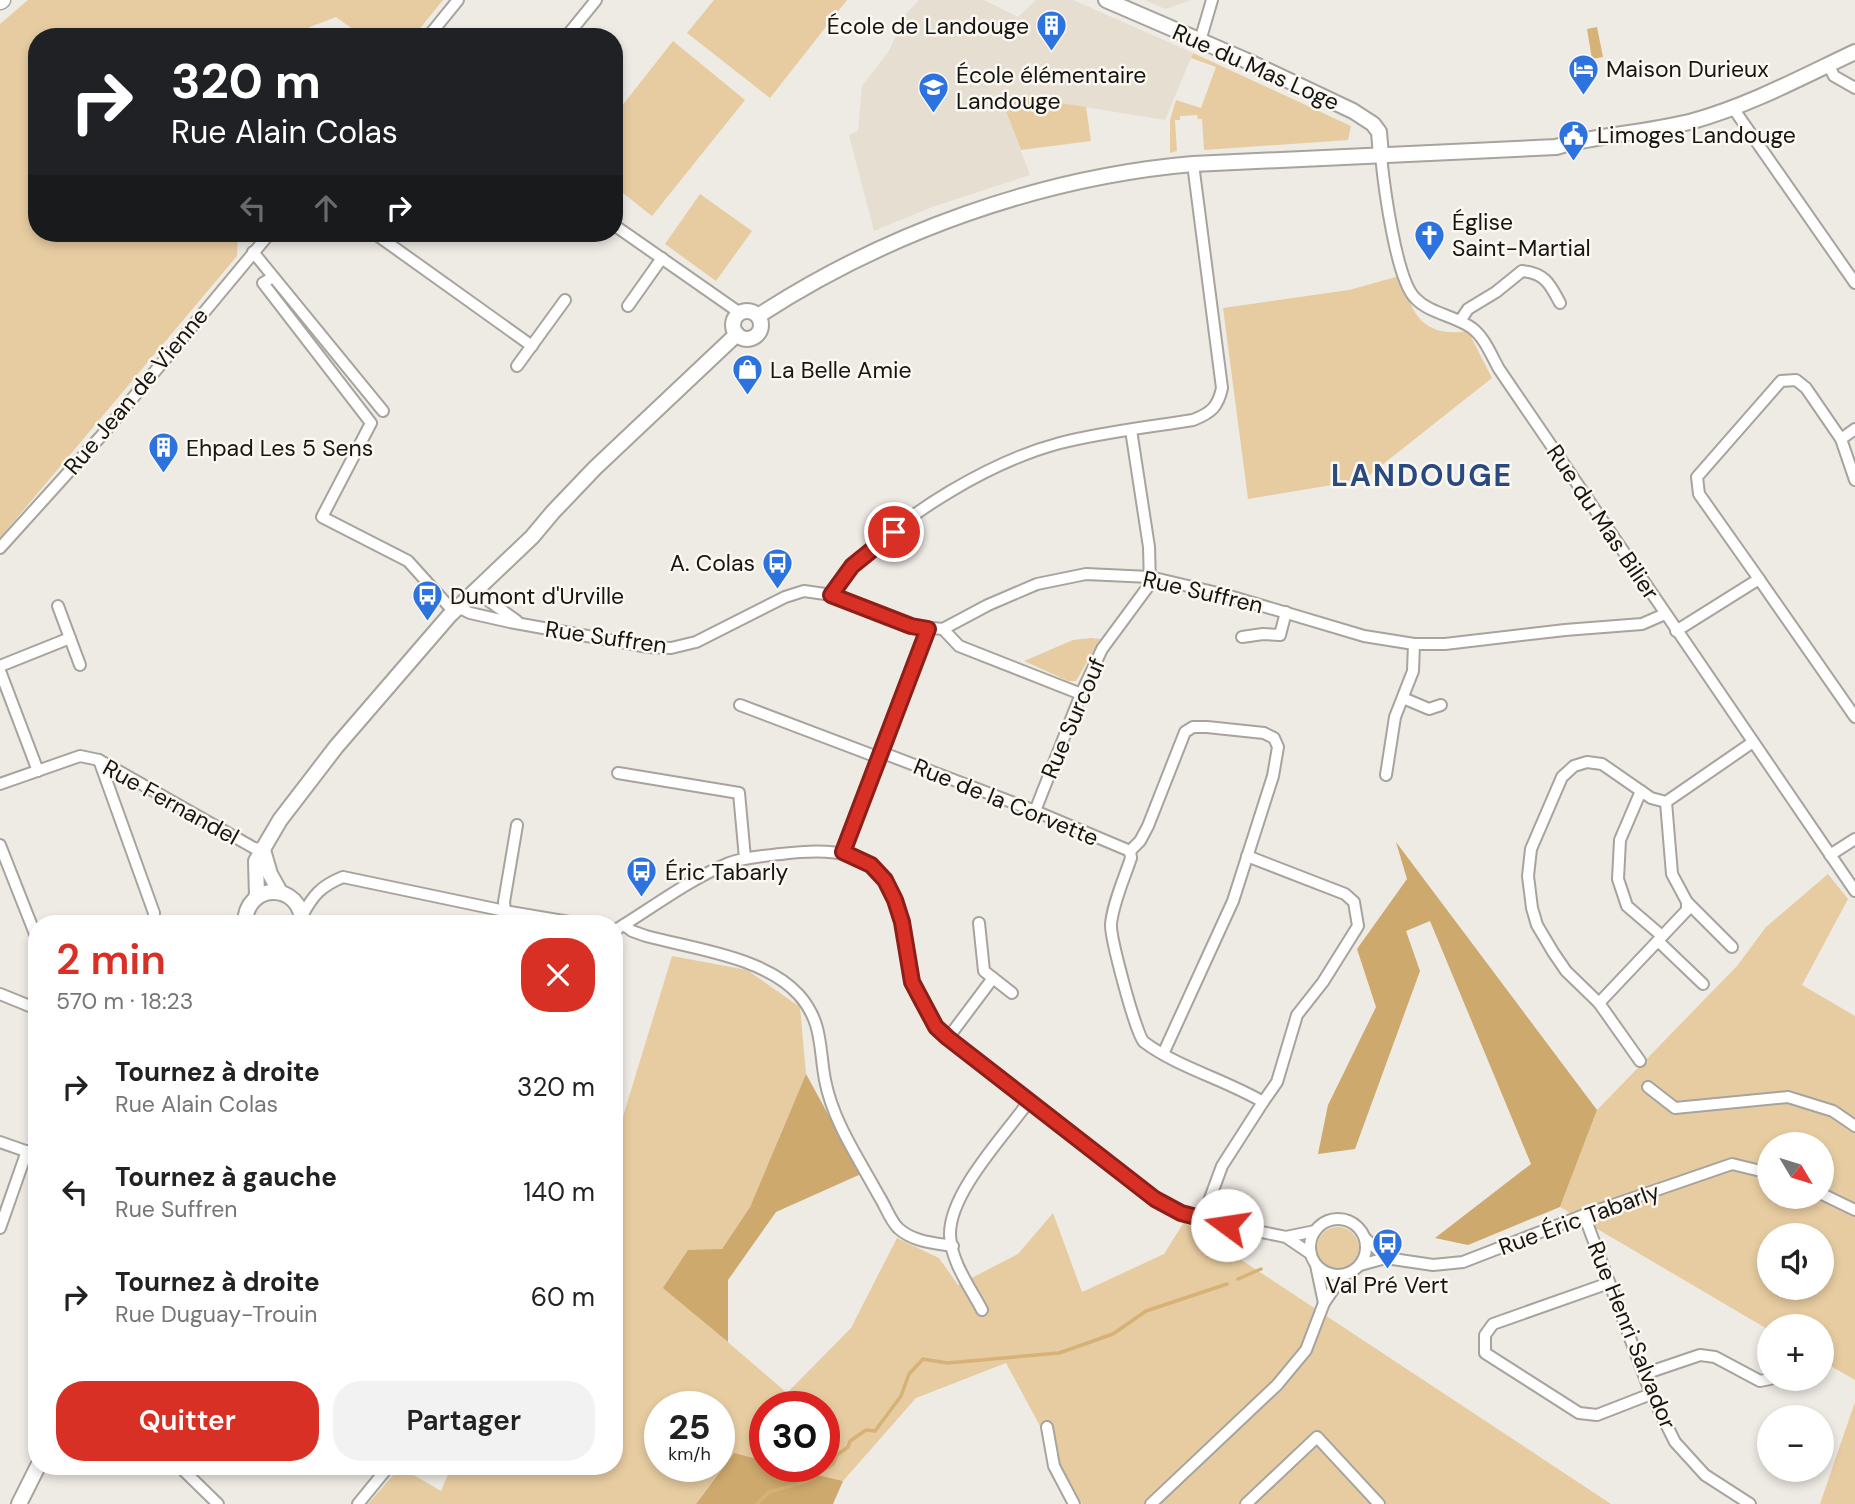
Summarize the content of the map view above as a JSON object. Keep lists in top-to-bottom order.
{
  "streets": {
    "main road": ["Rue du Mas Loge"],
    "street": [
      "Rue Jean de Vienne",
      "Rue du Mas Bilier",
      "Rue Suffren",
      "Rue Surcouf",
      "Rue Fernandel",
      "Rue de la Corvette",
      "Rue Éric Tabarly",
      "Rue Henri Salvador"
    ]
  },
  "crossings": [
    ["Rue du Mas Loge", "Rue du Mas Bilier"],
    ["Rue du Mas Bilier", "Rue Suffren"],
    ["Rue Suffren", "Rue Surcouf"],
    ["Rue Surcouf", "Rue de la Corvette"],
    ["Rue Éric Tabarly", "Rue Henri Salvador"]
  ],
  "districts": ["LANDOUGE"],
  "places": {
    "building": ["École de Landouge", "Ehpad Les 5 Sens"],
    "hotel": ["Maison Durieux"],
    "school or university": ["École élémentaire Landouge"],
    "public building": ["Limoges Landouge"],
    "church": ["Église Saint-Martial"],
    "shop": ["La Belle Amie"],
    "bus stop": [
      "A. Colas",
      "Dumont d'Urville",
      "Éric Tabarly",
      "Val Pré Vert"
    ]
  },
  "north": "bottom right",
  "page": {
    "turn": ["320 m", "Rue Alain Colas"],
    "heading": ["2 min", "570 m · 18:23"],
    "list": [
      {
        "name": "Tournez à droite",
        "note": "Rue Alain Colas",
        "value": "320 m"
      },
      {
        "name": "Tournez à gauche",
        "note": "Rue Suffren",
        "value": "140 m"
      },
      {
        "name": "Tournez à droite",
        "note": "Rue Duguay-Trouin",
        "value": "60 m"
      }
    ],
    "map_buttons": ["+", "−"],
    "buttons": ["Quitter", "Partager"],
    "speed": "25 km/h",
    "limit": "30"
  }
}
